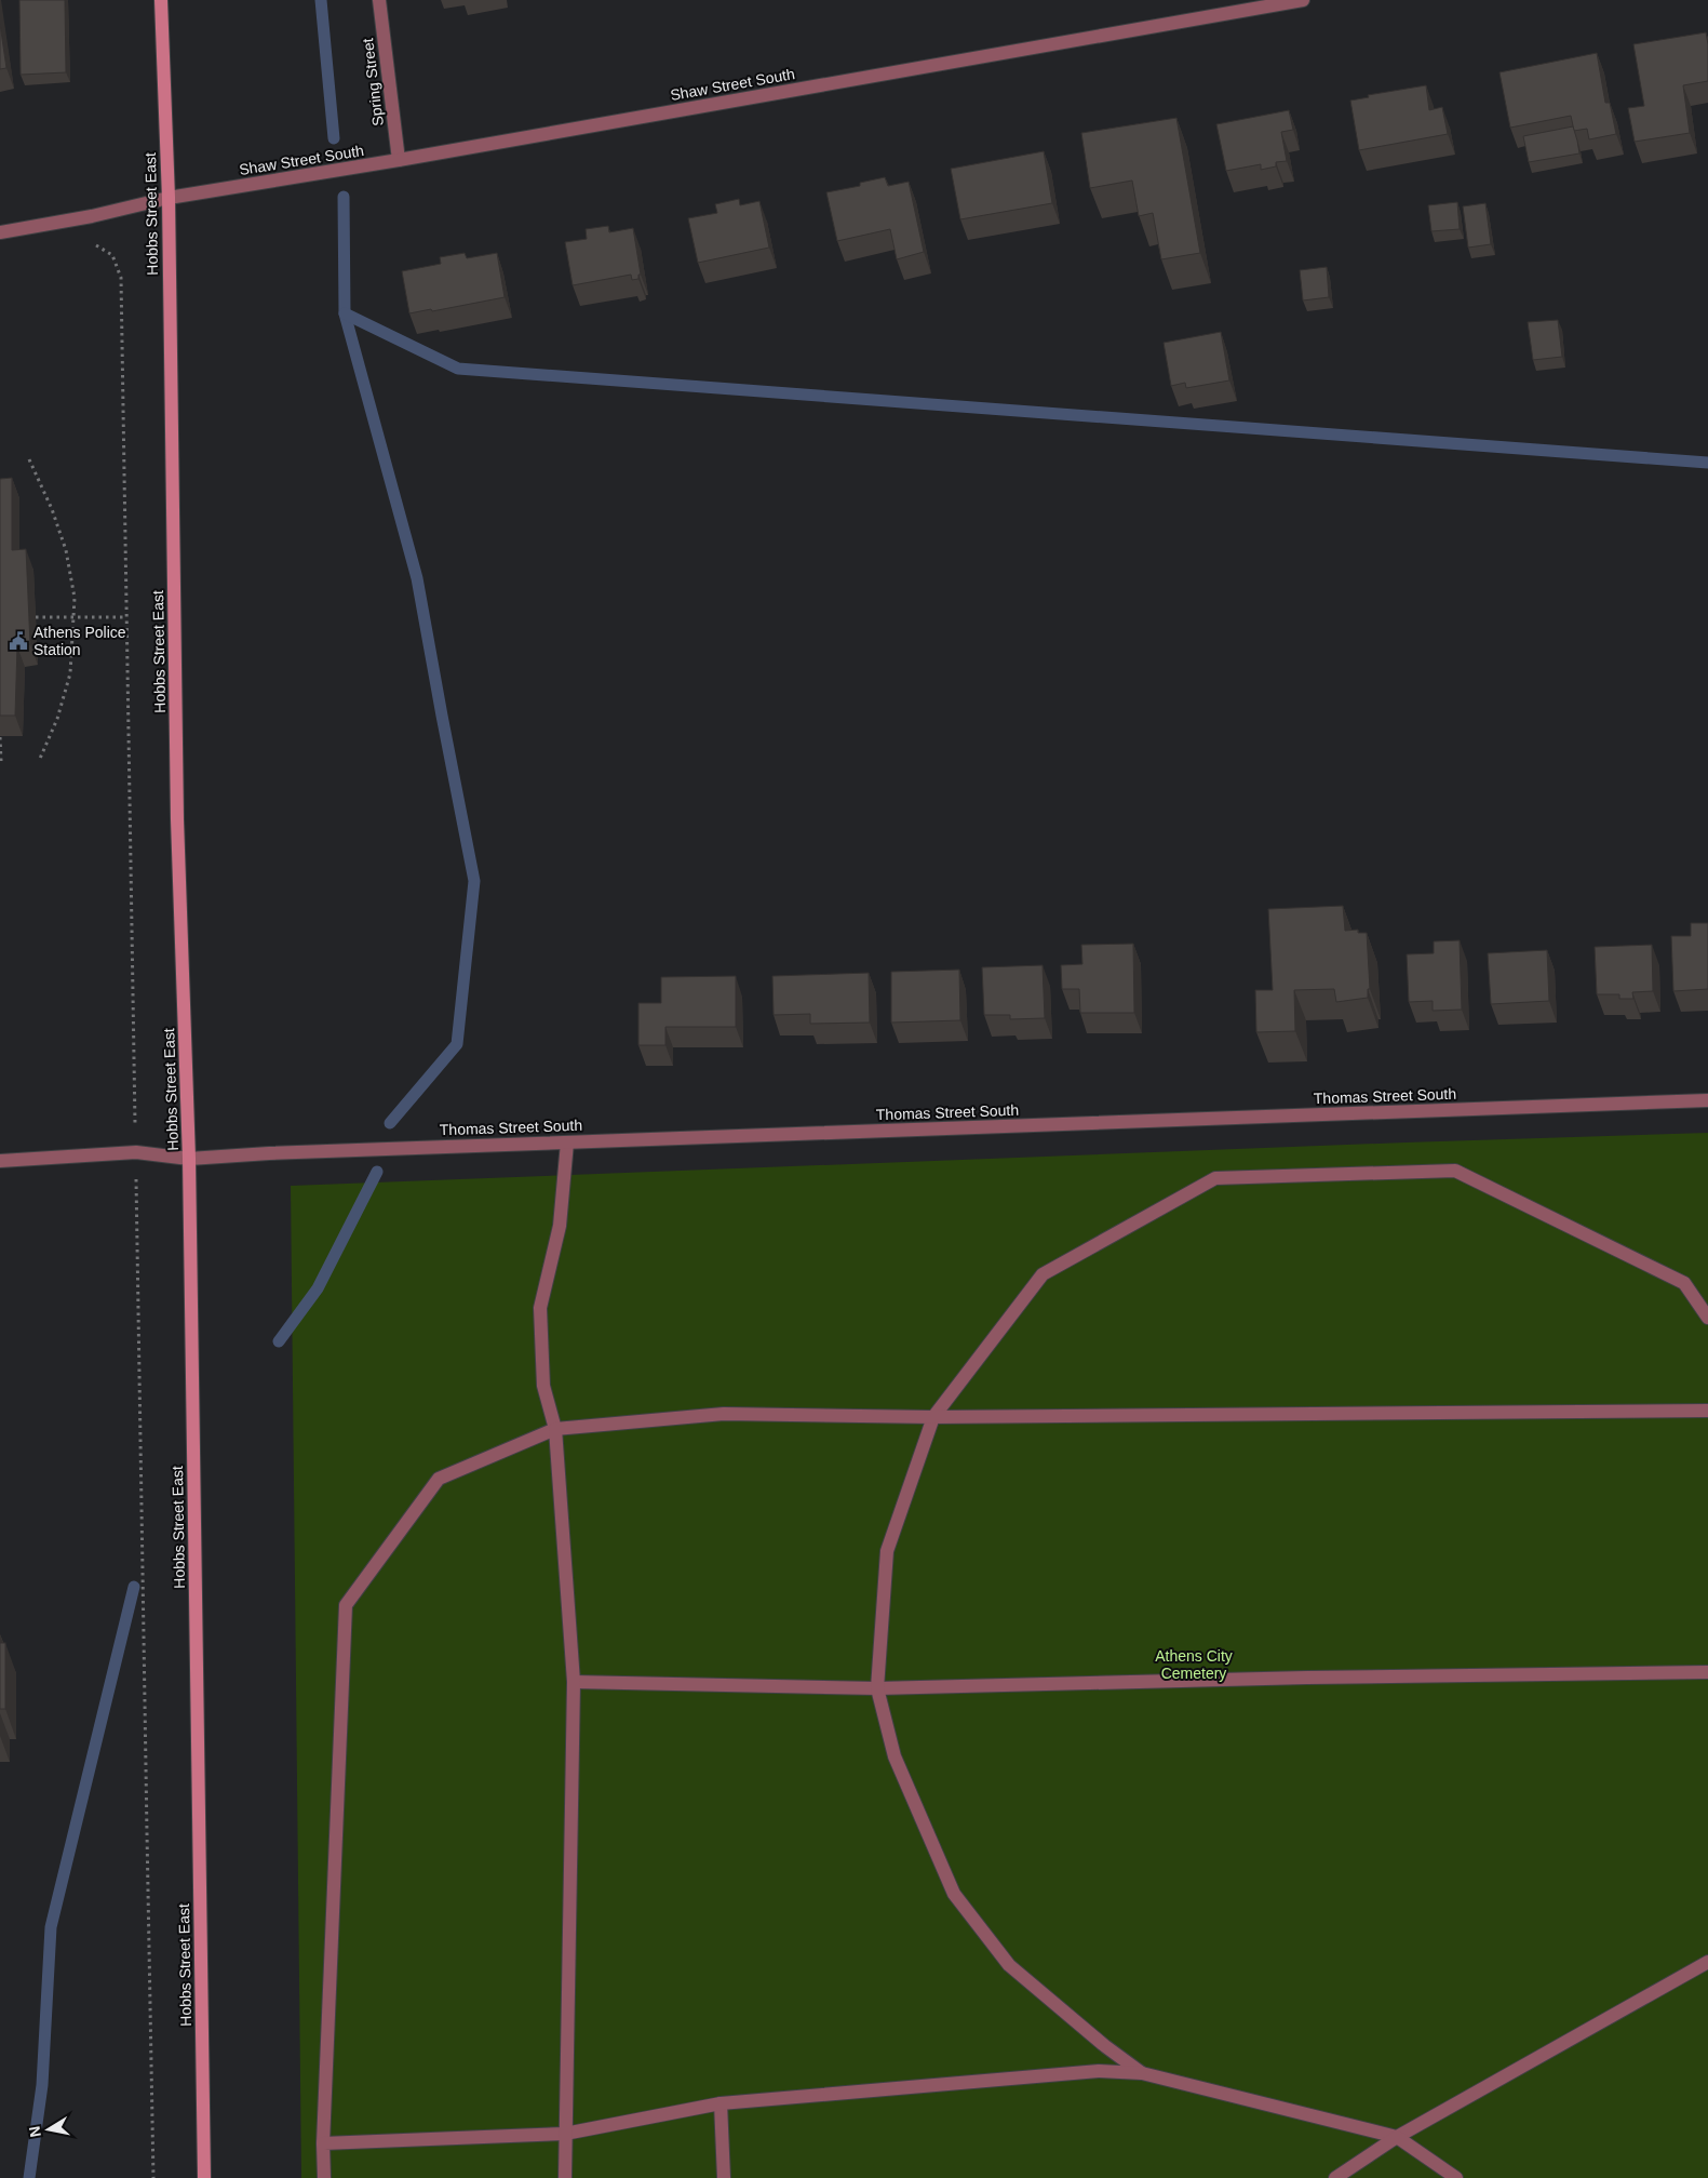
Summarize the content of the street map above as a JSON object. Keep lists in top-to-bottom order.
{
  "streets": {
    "main road": ["Hobbs Street East"],
    "street": ["Spring Street", "Shaw Street South", "Thomas Street South"]
  },
  "crossings": [
    ["Spring Street", "Shaw Street South"],
    ["Shaw Street South", "Hobbs Street East"],
    ["Hobbs Street East", "Thomas Street South"]
  ],
  "parks": ["Athens City Cemetery"],
  "places": {
    "public building": ["Athens Police Station"]
  },
  "north": "left"
}
